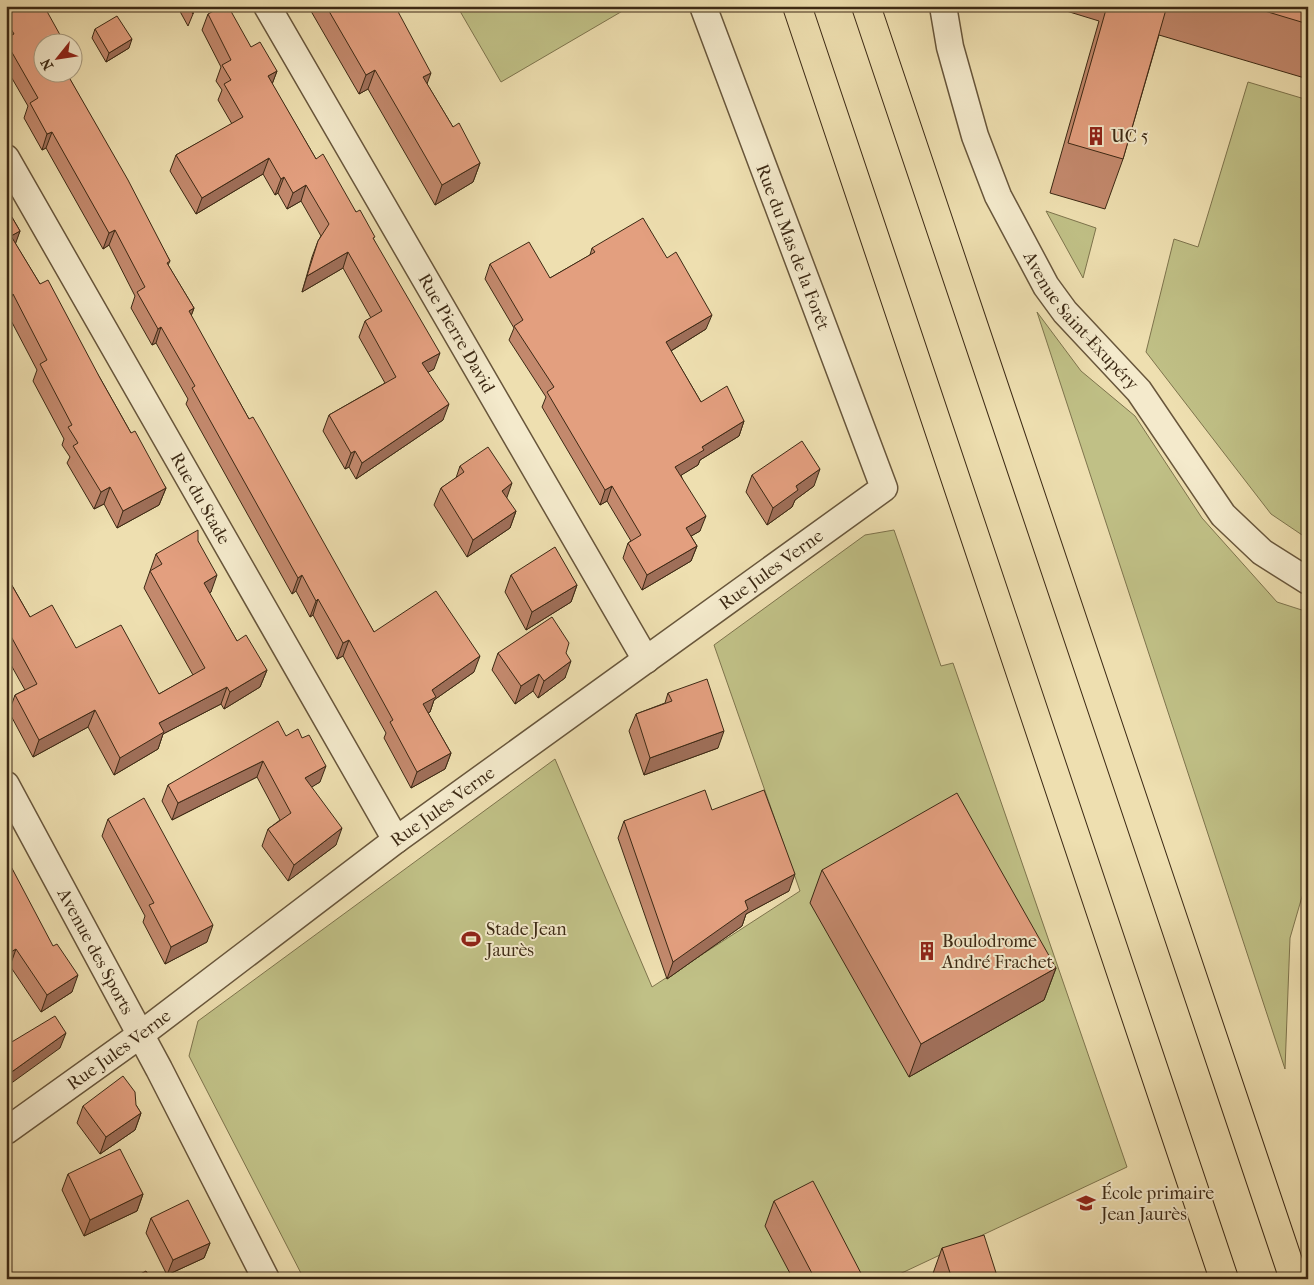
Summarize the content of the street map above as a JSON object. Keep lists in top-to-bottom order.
{
  "streets": {
    "street": [
      "Rue du Mas de la Forêt",
      "Avenue Saint-Exupéry",
      "Rue Pierre David",
      "Rue du Stade",
      "Rue Jules Verne",
      "Avenue des Sports"
    ]
  },
  "crossings": [
    ["Rue du Mas de la Forêt", "Rue Jules Verne"],
    ["Rue Pierre David", "Rue Jules Verne"],
    ["Rue du Stade", "Rue Jules Verne"],
    ["Rue Jules Verne", "Avenue des Sports"]
  ],
  "places": {
    "building": ["UC 5", "Boulodrome André Frachet"],
    "sports": ["Stade Jean Jaurès"],
    "school or university": ["École primaire Jean Jaurès"]
  },
  "north": "bottom left"
}
